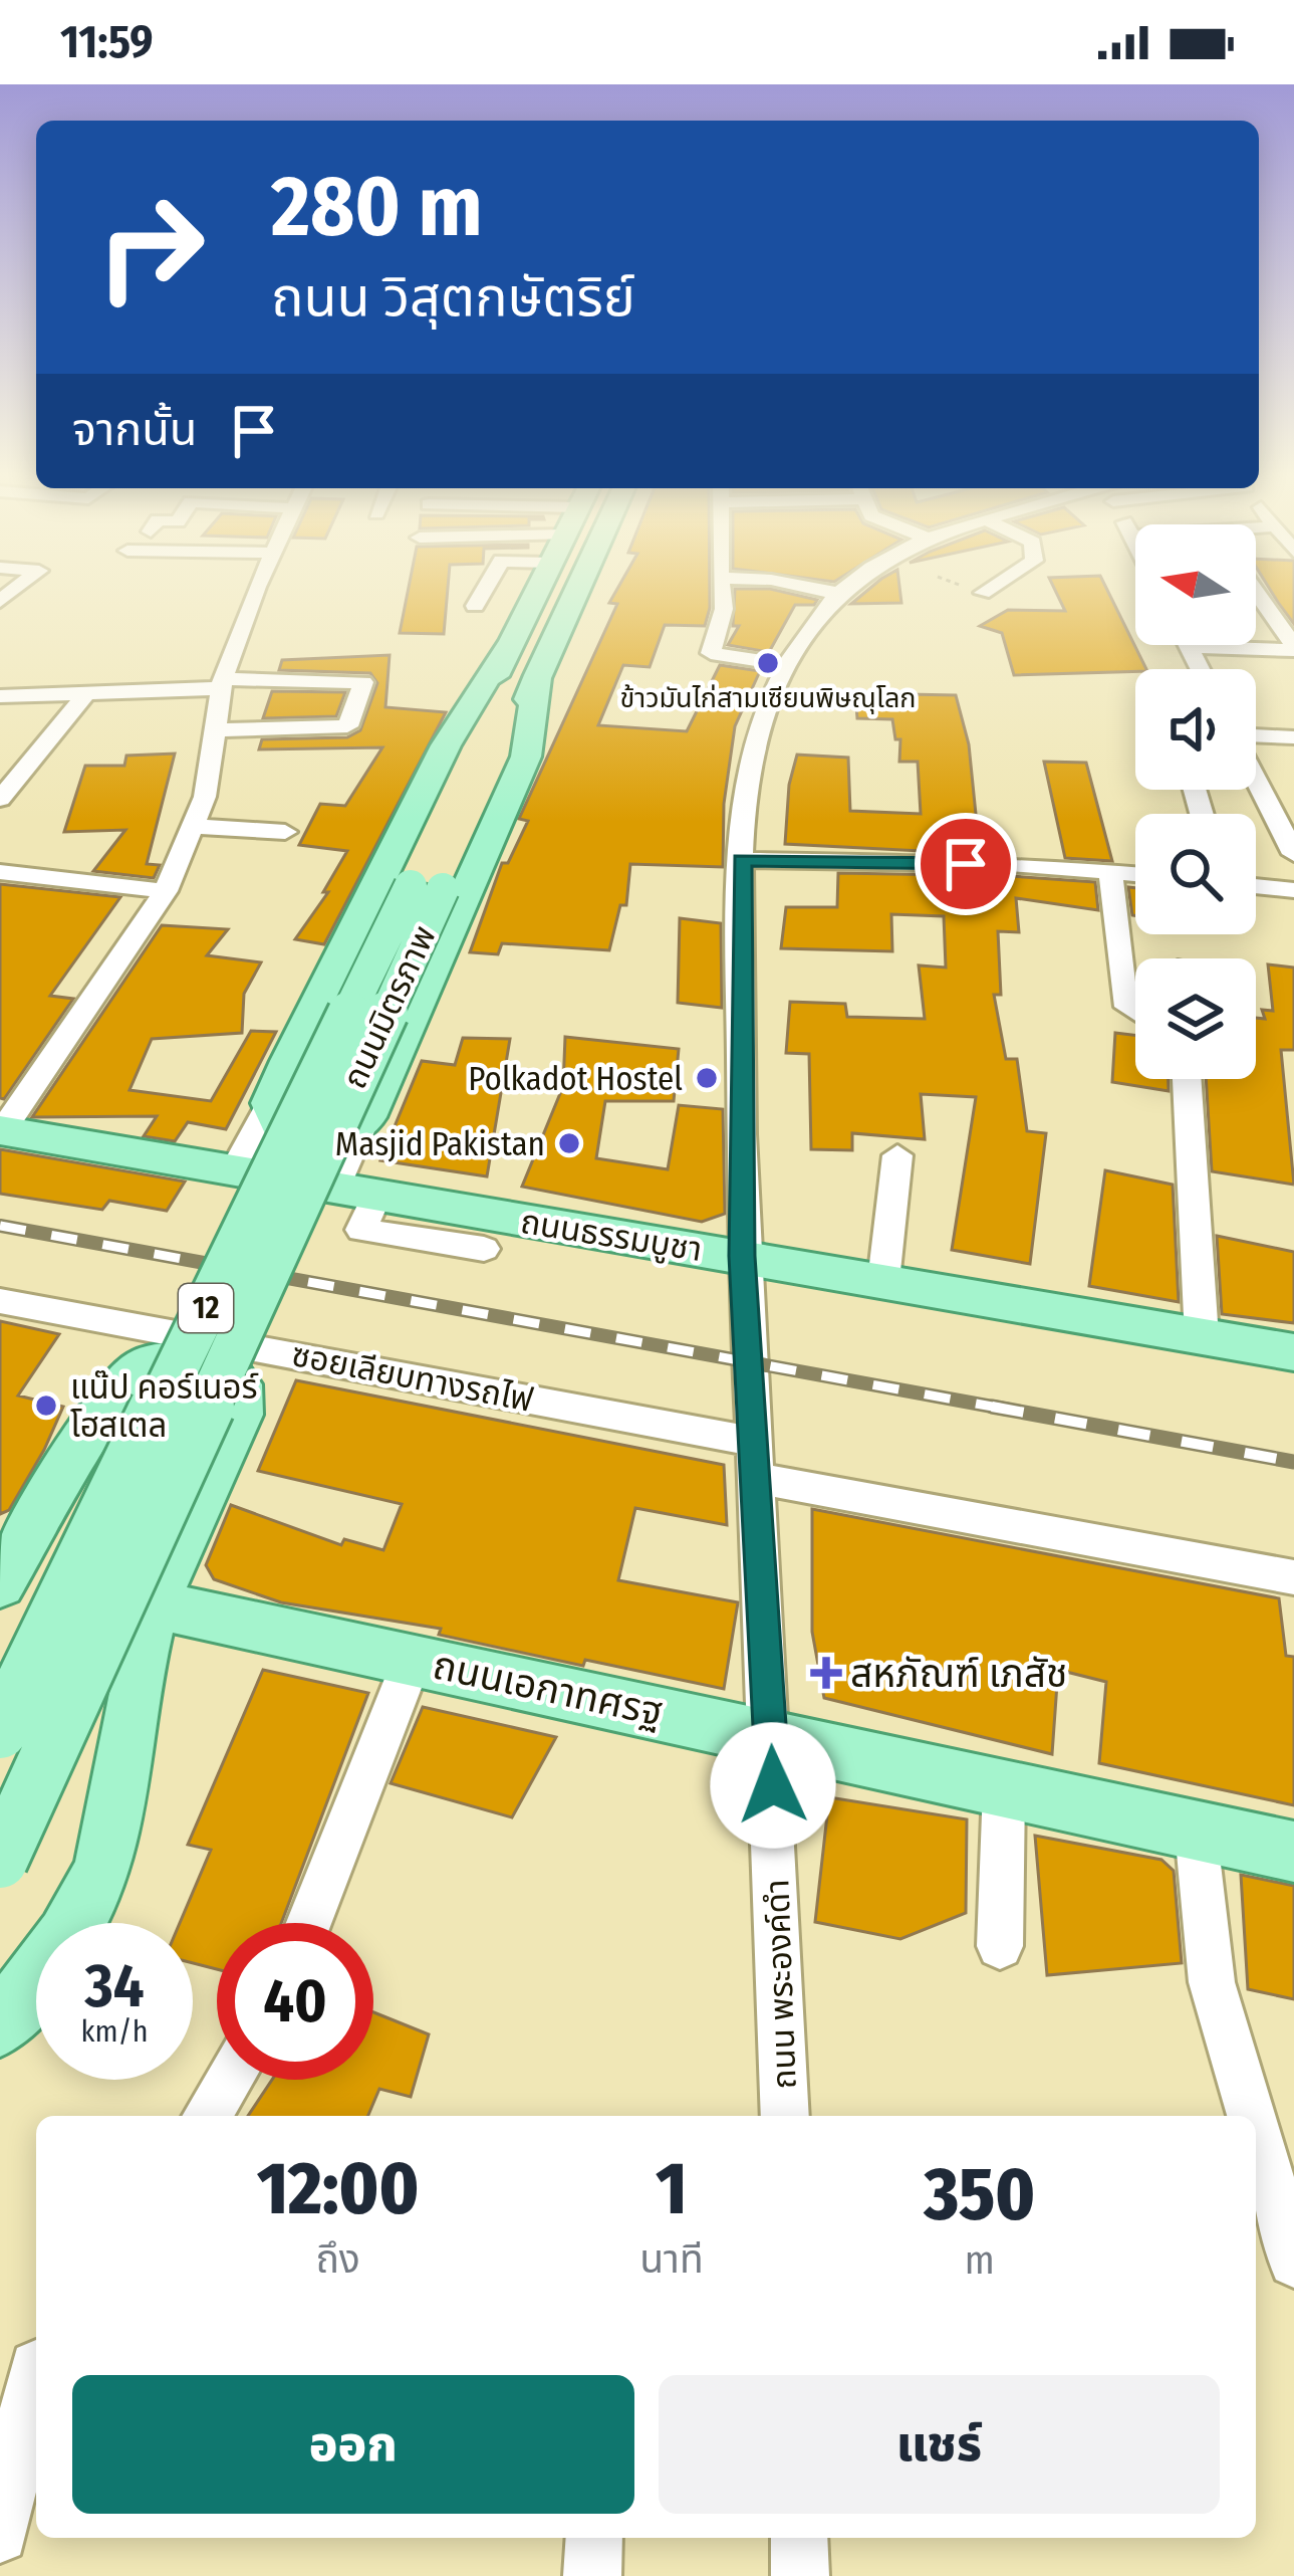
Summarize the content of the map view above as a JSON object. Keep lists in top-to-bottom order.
{
  "streets": {
    "main road": [
      "ถนนมิตรภาพ",
      "ถนนธรรมบูชา",
      "12",
      "ถนนเอกาทศรฐ"
    ],
    "street": ["ซอยเลียบทางรถไฟ", "ถนน พระองค์ดำ"]
  },
  "crossings": [
    ["ถนนธรรมบูชา", "ถนน พระองค์ดำ"],
    ["ซอยเลียบทางรถไฟ", "ถนน พระองค์ดำ"],
    ["ถนนเอกาทศรฐ", "ถนน พระองค์ดำ"]
  ],
  "places": {
    "other": [
      "ข้าวมันไก่สามเซียนพิษณุโลก",
      "Polkadot Hostel",
      "Masjid Pakistan",
      "แน๊ป คอร์เนอร์ โฮสเตล"
    ],
    "health": ["สหภัณฑ์ เภสัช"]
  },
  "north": "left",
  "page": {
    "status": "11:59",
    "turn": ["280 m", "ถนน วิสุตกษัตริย์"],
    "then": "จากนั้น",
    "speed": "34 km/h",
    "limit": "40",
    "eta": [
      "12:00",
      "ถึง",
      "1",
      "นาที",
      "350",
      "m"
    ],
    "buttons": ["ออก", "แชร์"]
  }
}
